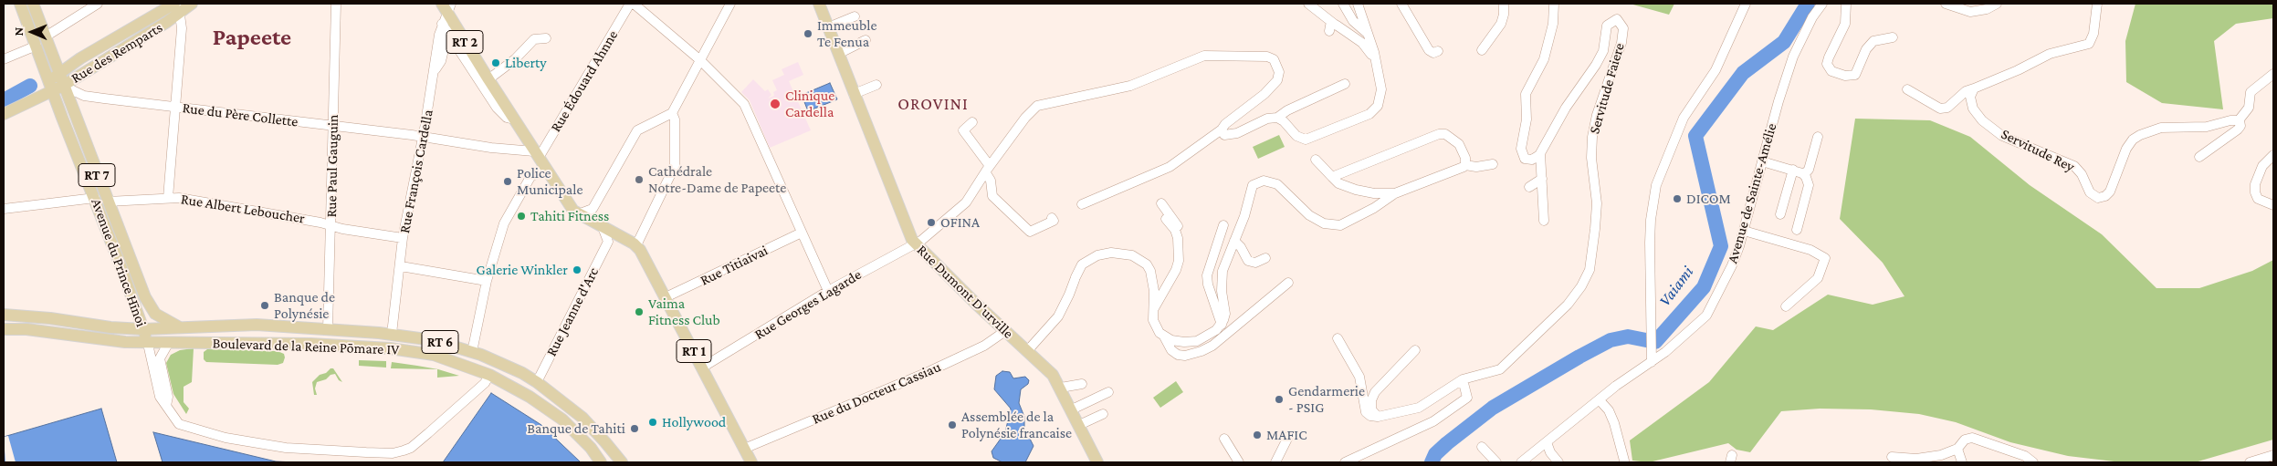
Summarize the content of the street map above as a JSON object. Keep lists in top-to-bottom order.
{
  "streets": {
    "main road": [
      "RT 2",
      "Rue des Remparts",
      "RT 7",
      "Avenue du Prince Hīnoi",
      "Rue Dumont D'urville",
      "RT 6",
      "Boulevard de la Reine Pōmare IV",
      "RT 1"
    ],
    "street": [
      "Rue Édouard Ahnne",
      "Servitude Faiere",
      "Rue du Père Collette",
      "Servitude Rey",
      "Rue Paul Gauguin",
      "Rue François Cardella",
      "Avenue de Sainte-Amélie",
      "Rue Albert Leboucher",
      "Rue Titiaivai",
      "Rue Georges Lagarde",
      "Rue Jeanne d'Arc",
      "Rue du Docteur Cassiau"
    ]
  },
  "crossings": [
    ["RT 2", "Rue Édouard Ahnne"],
    ["RT 2", "Rue du Père Collette"],
    ["RT 2", "Rue François Cardella"],
    ["Rue des Remparts", "Rue du Père Collette"],
    ["Rue des Remparts", "Avenue du Prince Hīnoi"],
    ["Rue Édouard Ahnne", "Rue du Père Collette"],
    ["Rue du Père Collette", "Rue Paul Gauguin"],
    ["Rue du Père Collette", "Rue François Cardella"],
    ["Rue du Père Collette", "Avenue du Prince Hīnoi"],
    ["Rue Paul Gauguin", "Rue Albert Leboucher"],
    ["Rue Paul Gauguin", "RT 6"],
    ["Rue Paul Gauguin", "Boulevard de la Reine Pōmare IV"],
    ["Rue François Cardella", "Rue Albert Leboucher"],
    ["Rue François Cardella", "RT 6"],
    ["Rue Albert Leboucher", "Avenue du Prince Hīnoi"],
    ["Avenue du Prince Hīnoi", "Boulevard de la Reine Pōmare IV"],
    ["Rue Titiaivai", "RT 1"],
    ["Rue Dumont D'urville", "Rue Georges Lagarde"],
    ["Rue Dumont D'urville", "Rue du Docteur Cassiau"],
    ["Rue Georges Lagarde", "RT 1"],
    ["Rue Jeanne d'Arc", "RT 6"],
    ["Rue Jeanne d'Arc", "RT 1"],
    ["RT 6", "Boulevard de la Reine Pōmare IV"],
    ["RT 1", "Rue du Docteur Cassiau"]
  ],
  "districts": ["Papeete", "OROVINI"],
  "water": ["Vaiami"],
  "places": [
    "Immeuble Te Fenua",
    "Liberty",
    "Clinique Cardella",
    "Cathédrale Notre-Dame de Papeete",
    "Police Municipale",
    "DICOM",
    "Tahiti Fitness",
    "OFINA",
    "Galerie Winkler",
    "Banque de Polynésie",
    "Vaima Fitness Club",
    "Gendarmerie - PSIG",
    "Hollywood",
    "Assemblée de la Polynésie francaise",
    "Banque de Tahiti",
    "MAFIC"
  ],
  "north": "left"
}
